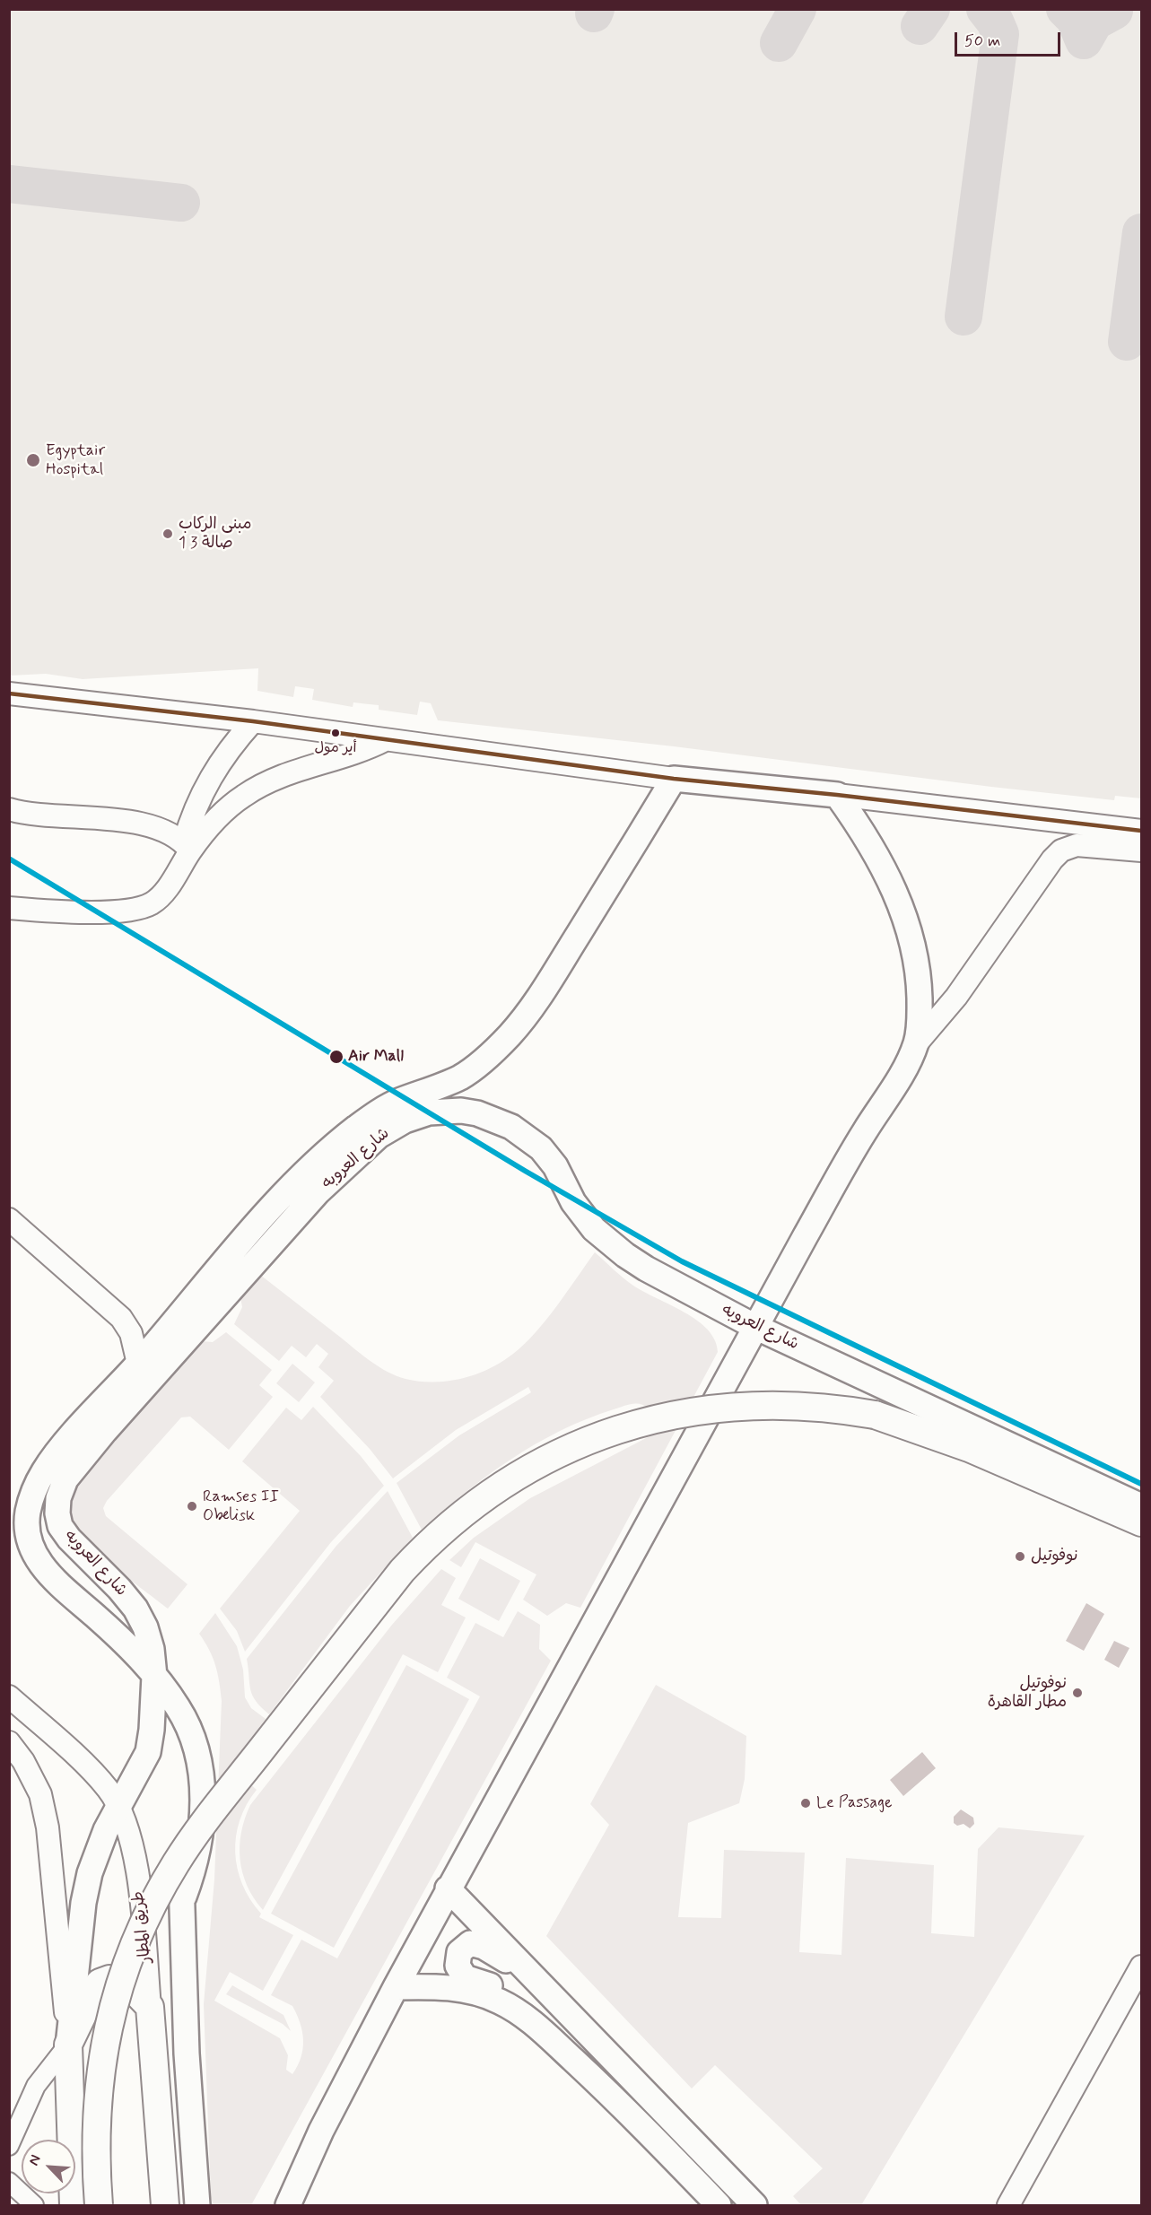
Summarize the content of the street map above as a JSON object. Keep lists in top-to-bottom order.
{
  "streets": {
    "main road": ["شارع العروبه", "طريق المطار"]
  },
  "crossings": [
    ["شارع العروبه", "طريق المطار"]
  ],
  "places": [
    "Egyptair Hospital",
    "مبنى الركاب 1 صالة 3",
    "أير مول",
    "Air Mall",
    "Ramses II Obelisk",
    "نوفوتيل",
    "نوفوتيل مطار القاهرة",
    "Le Passage"
  ],
  "scale_bar": "50 m",
  "north": "top left"
}
